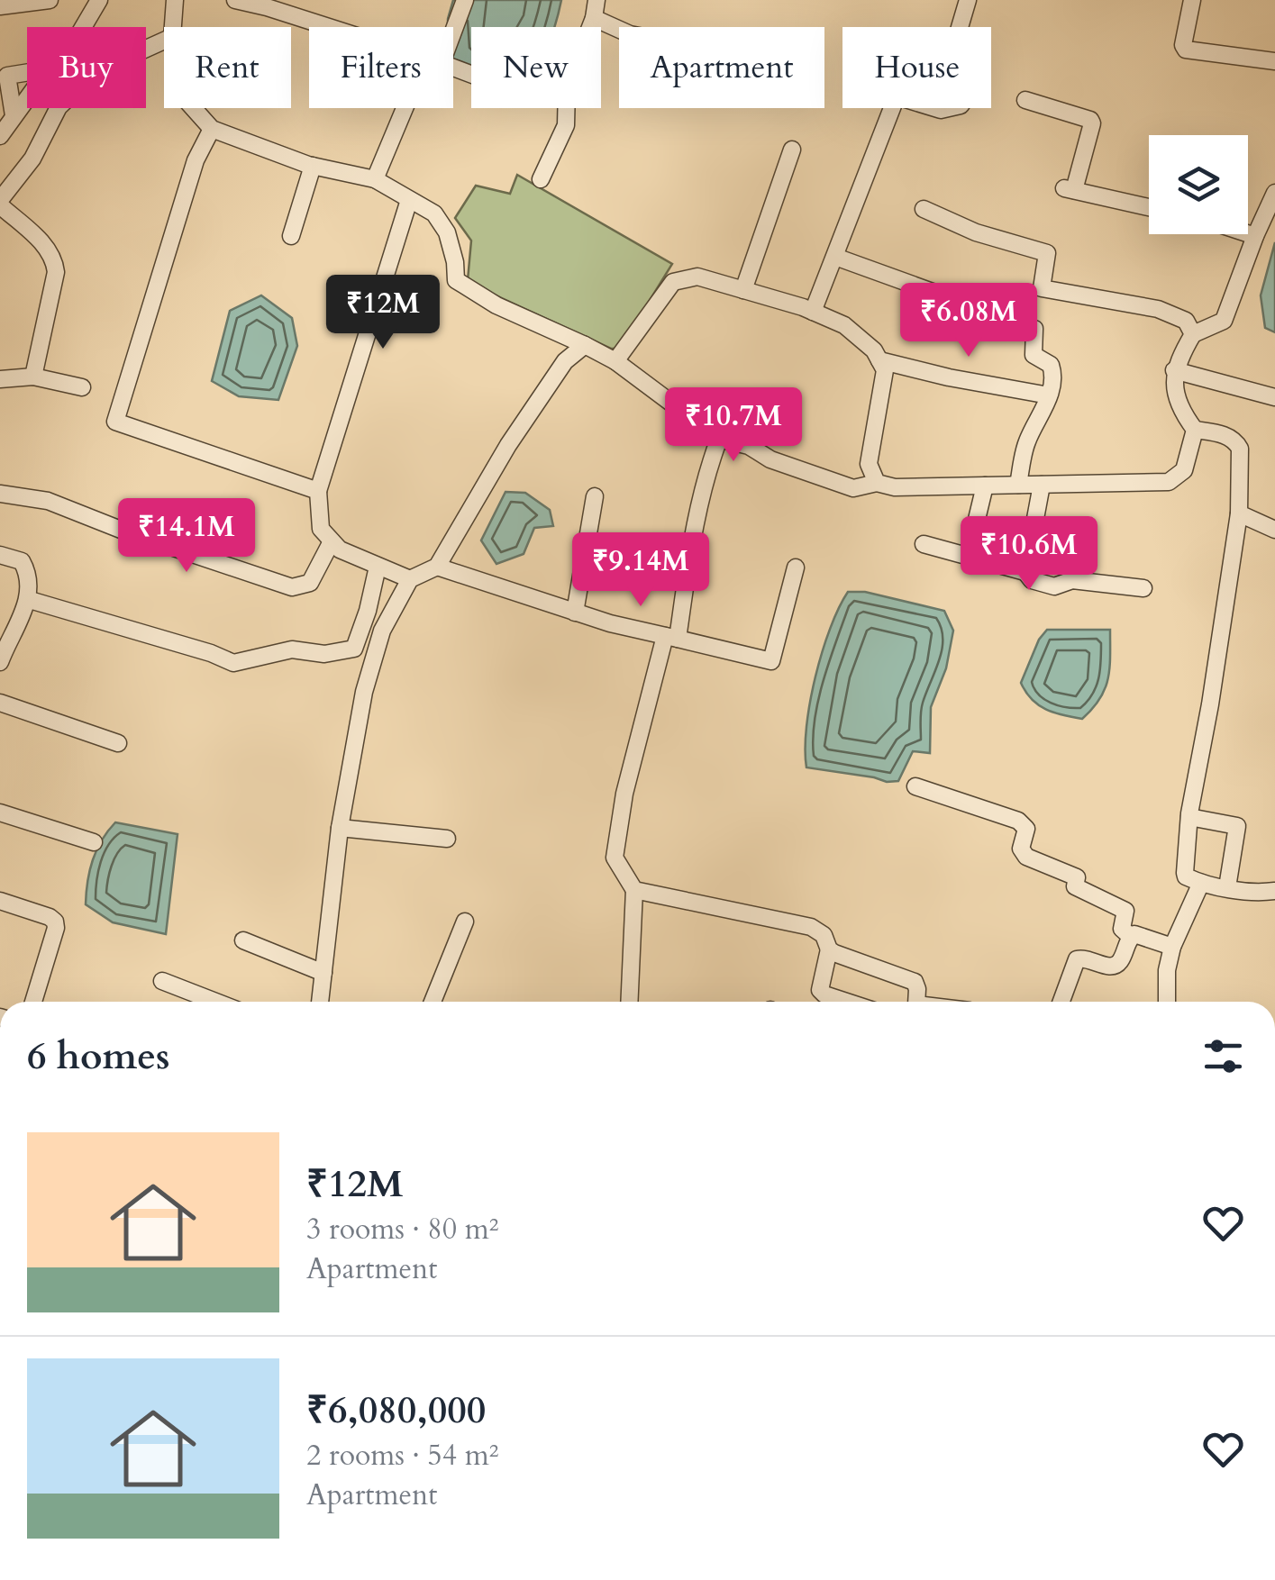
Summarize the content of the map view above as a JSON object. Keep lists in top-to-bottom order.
{
  "page": {
    "chip": [
      "Buy",
      "Rent",
      "Filters",
      "New",
      "Apartment",
      "House"
    ],
    "price": [
      "₹12M",
      "₹6.08M",
      "₹10.7M",
      "₹14.1M",
      "₹10.6M",
      "₹9.14M"
    ],
    "heading": "6 homes",
    "list": [
      {
        "name": "₹12M",
        "note": "3 rooms · 80 m² · Apartment"
      },
      {
        "name": "₹6,080,000",
        "note": "2 rooms · 54 m² · Apartment"
      }
    ]
  }
}
